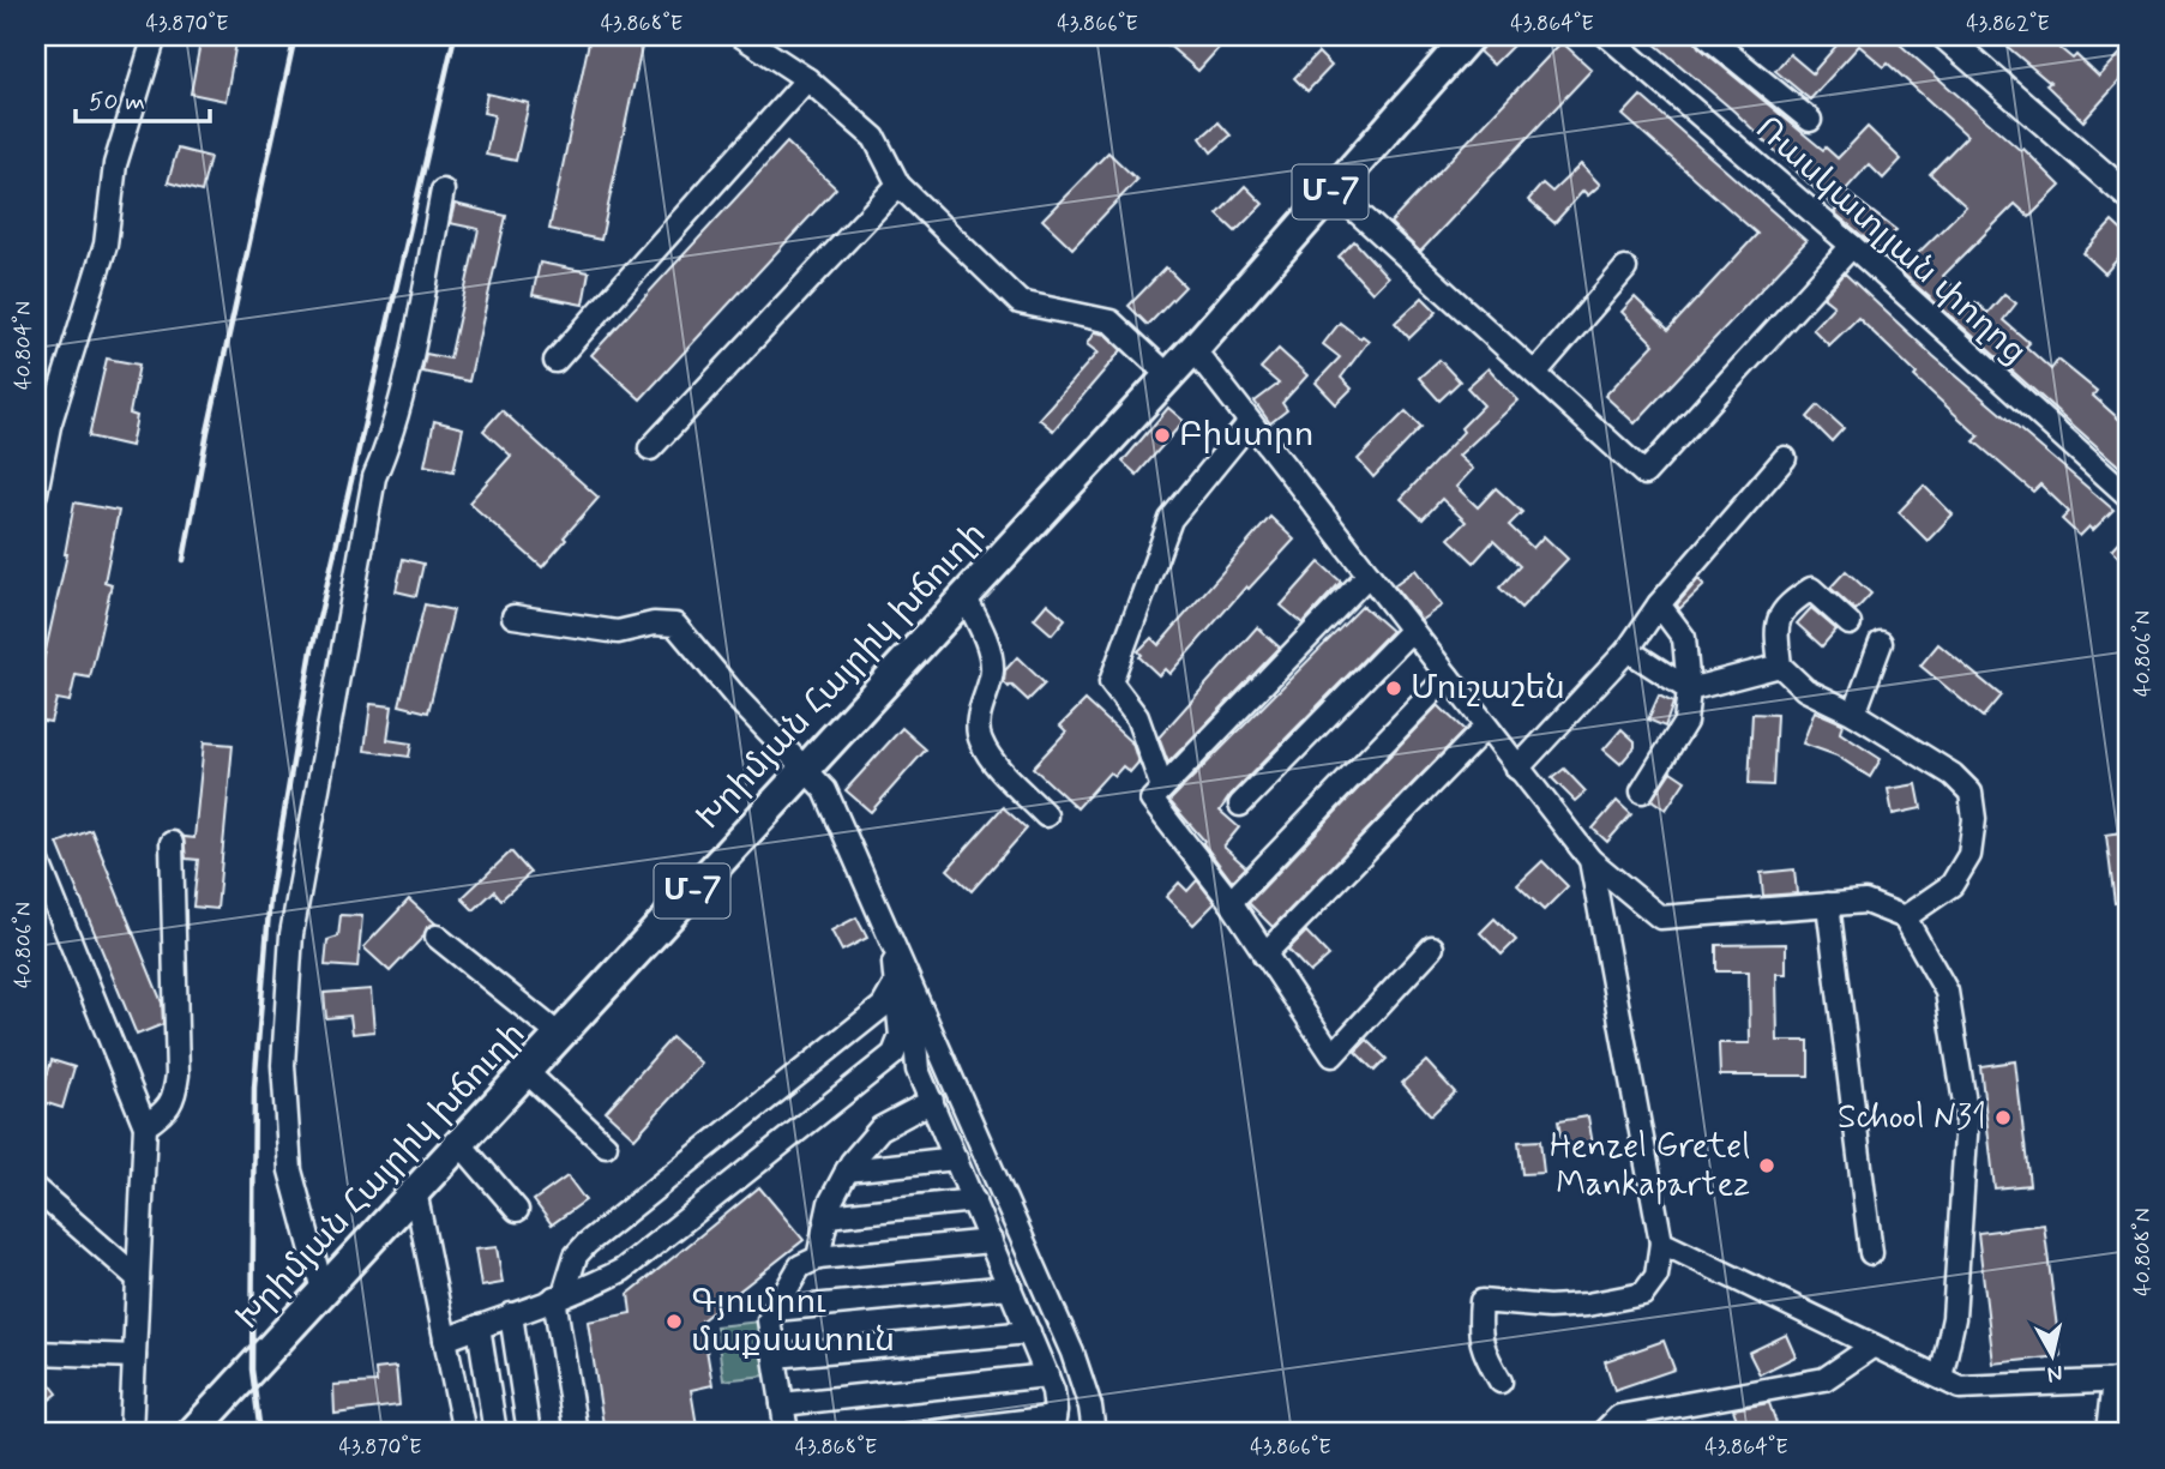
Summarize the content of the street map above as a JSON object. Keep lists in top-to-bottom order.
{
  "streets": {
    "highway": ["Մ-7", "Խրիմյան Հայրիկ խճուղի"],
    "street": ["Ռասկատլյան փողոց"]
  },
  "places": [
    "Բիստրո",
    "Մուշաշեն",
    "School N31",
    "Henzel Gretel Mankapartez",
    "Գյումրու մաքսատուն"
  ],
  "scale_bar": "50 m",
  "north": "bottom",
  "coordinates": [
    "43.870°E",
    "43.868°E",
    "43.866°E",
    "43.864°E",
    "43.862°E",
    "40.804°N",
    "40.806°N",
    "40.808°N"
  ]
}
